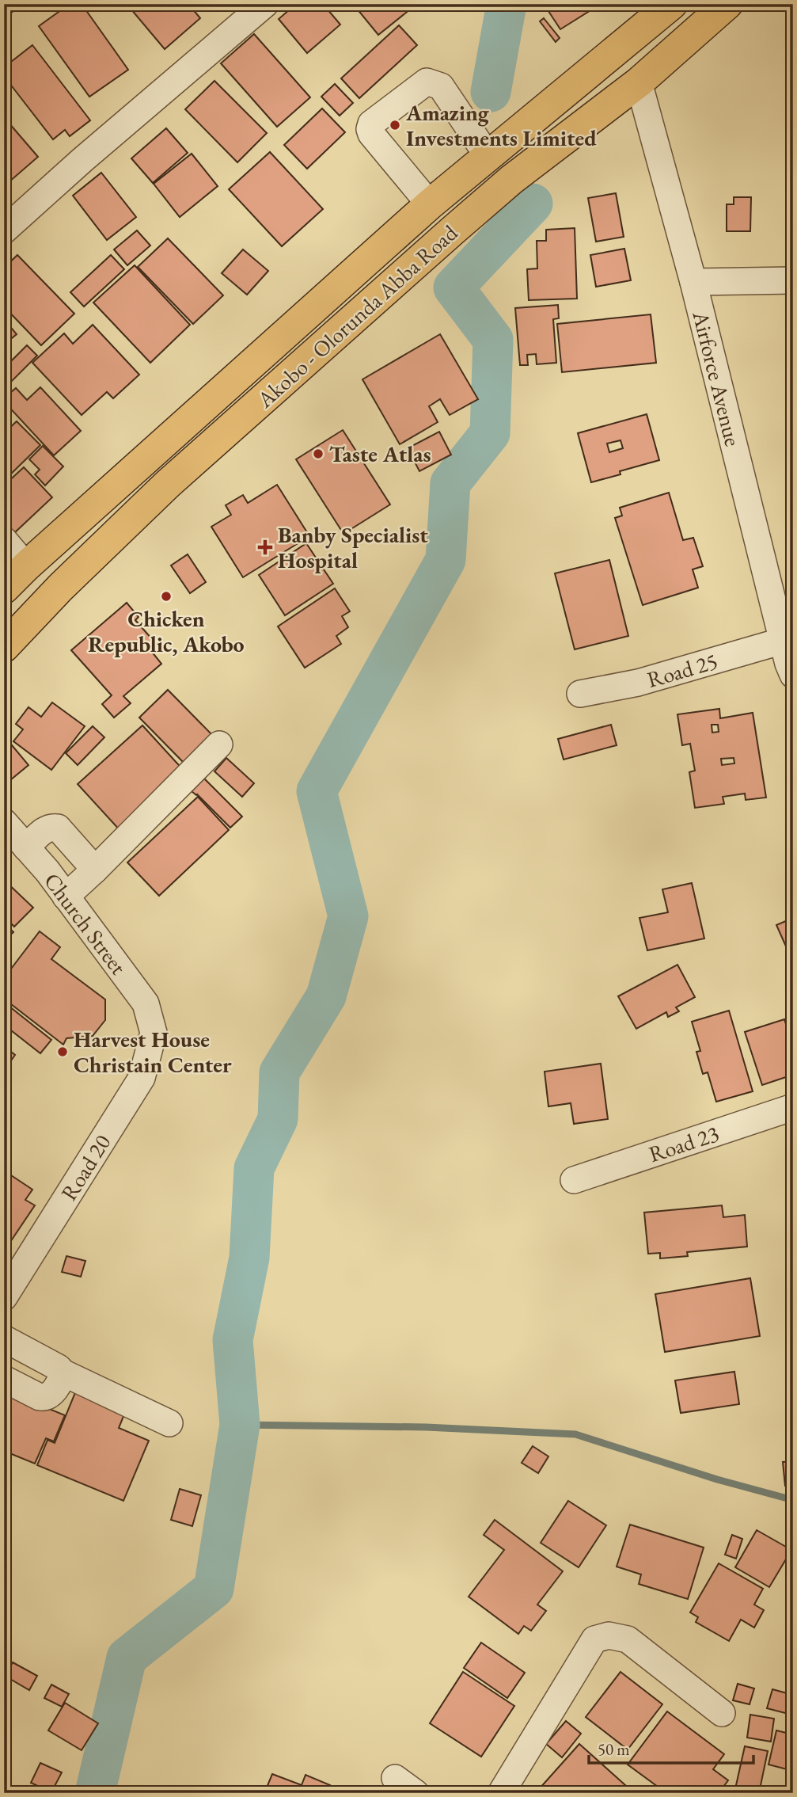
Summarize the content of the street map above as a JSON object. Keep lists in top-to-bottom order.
{
  "streets": {
    "main road": ["Akobo - Olorunda Abba Road"],
    "street": [
      "Airforce Avenue",
      "Road 25",
      "Church Street",
      "Road 23",
      "Road 20"
    ]
  },
  "crossings": [
    ["Akobo - Olorunda Abba Road", "Airforce Avenue"],
    ["Airforce Avenue", "Road 25"],
    ["Church Street", "Road 20"]
  ],
  "places": {
    "other": [
      "Amazing Investments Limited",
      "Taste Atlas",
      "Chicken Republic, Akobo",
      "Harvest House Christain Center"
    ],
    "health": ["Banby Specialist Hospital"]
  },
  "scale_bar": "50 m"
}
